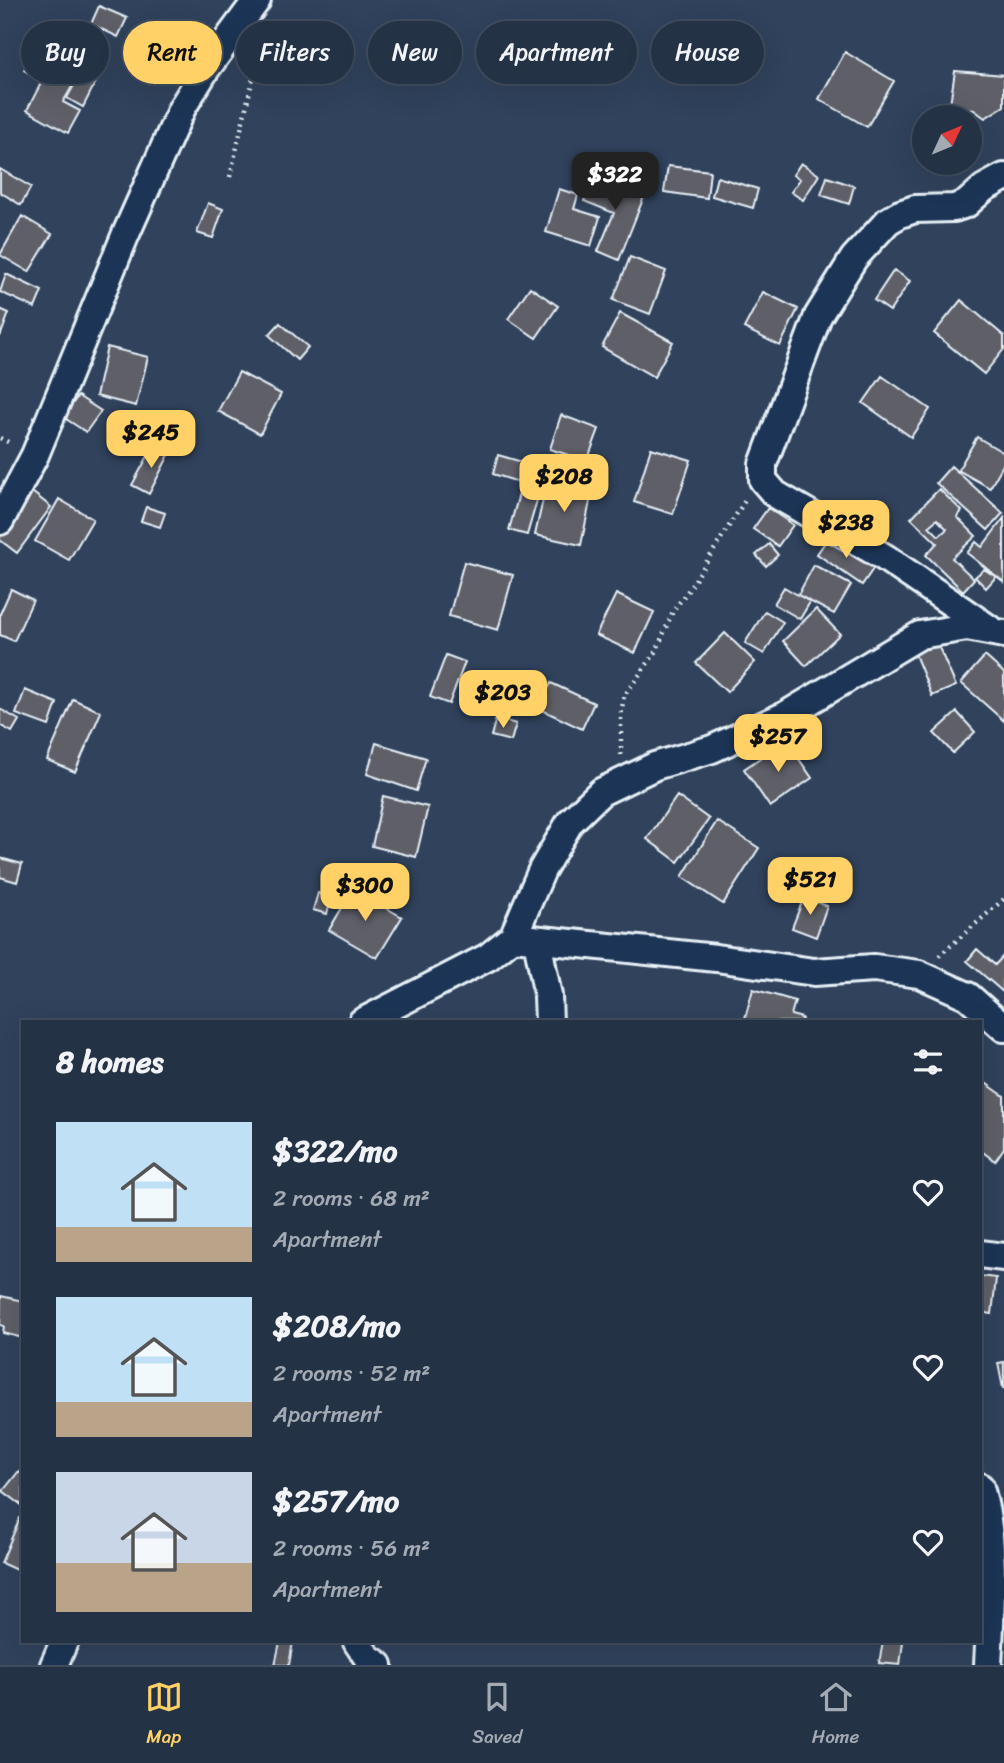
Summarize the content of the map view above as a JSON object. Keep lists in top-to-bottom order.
{
  "north": "top right",
  "page": {
    "chip": [
      "Buy",
      "Rent",
      "Filters",
      "New",
      "Apartment",
      "House"
    ],
    "price": [
      "$322",
      "$245",
      "$208",
      "$238",
      "$203",
      "$257",
      "$521",
      "$300"
    ],
    "heading": "8 homes",
    "list": [
      {
        "name": "$322/mo",
        "note": "2 rooms · 68 m² · Apartment"
      },
      {
        "name": "$208/mo",
        "note": "2 rooms · 52 m² · Apartment"
      },
      {
        "name": "$257/mo",
        "note": "2 rooms · 56 m² · Apartment"
      }
    ],
    "tabs": ["Map", "Saved", "Home"]
  }
}
